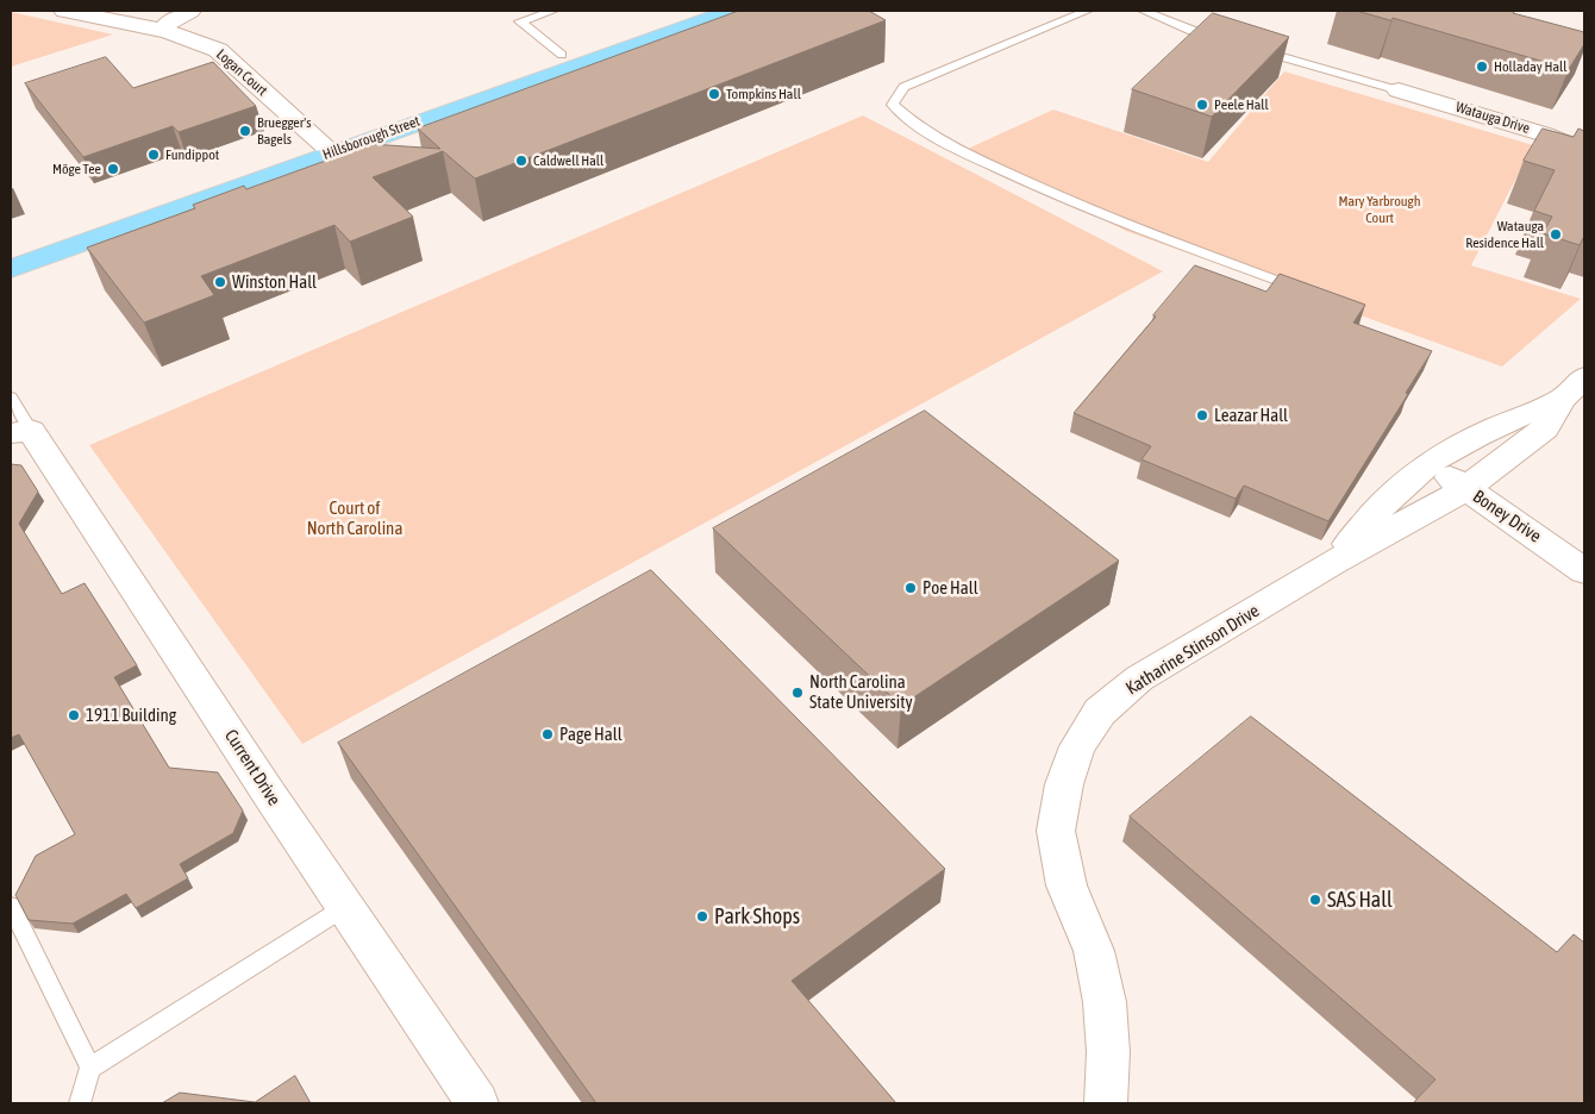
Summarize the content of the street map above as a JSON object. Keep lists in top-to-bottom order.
{
  "streets": {
    "main road": ["Hillsborough Street"],
    "street": [
      "Logan Court",
      "Watauga Drive",
      "Boney Drive",
      "Katharine Stinson Drive",
      "Current Drive"
    ]
  },
  "crossings": [
    ["Logan Court", "Hillsborough Street"],
    ["Boney Drive", "Katharine Stinson Drive"]
  ],
  "parks": ["Mary Yarbrough Court", "Court of North Carolina"],
  "places": [
    "Holladay Hall",
    "Tompkins Hall",
    "Peele Hall",
    "Bruegger's Bagels",
    "Fundippot",
    "Caldwell Hall",
    "Möge Tee",
    "Watauga Residence Hall",
    "Winston Hall",
    "Leazar Hall",
    "Poe Hall",
    "North Carolina State University",
    "1911 Building",
    "Page Hall",
    "SAS Hall",
    "Park Shops"
  ]
}
